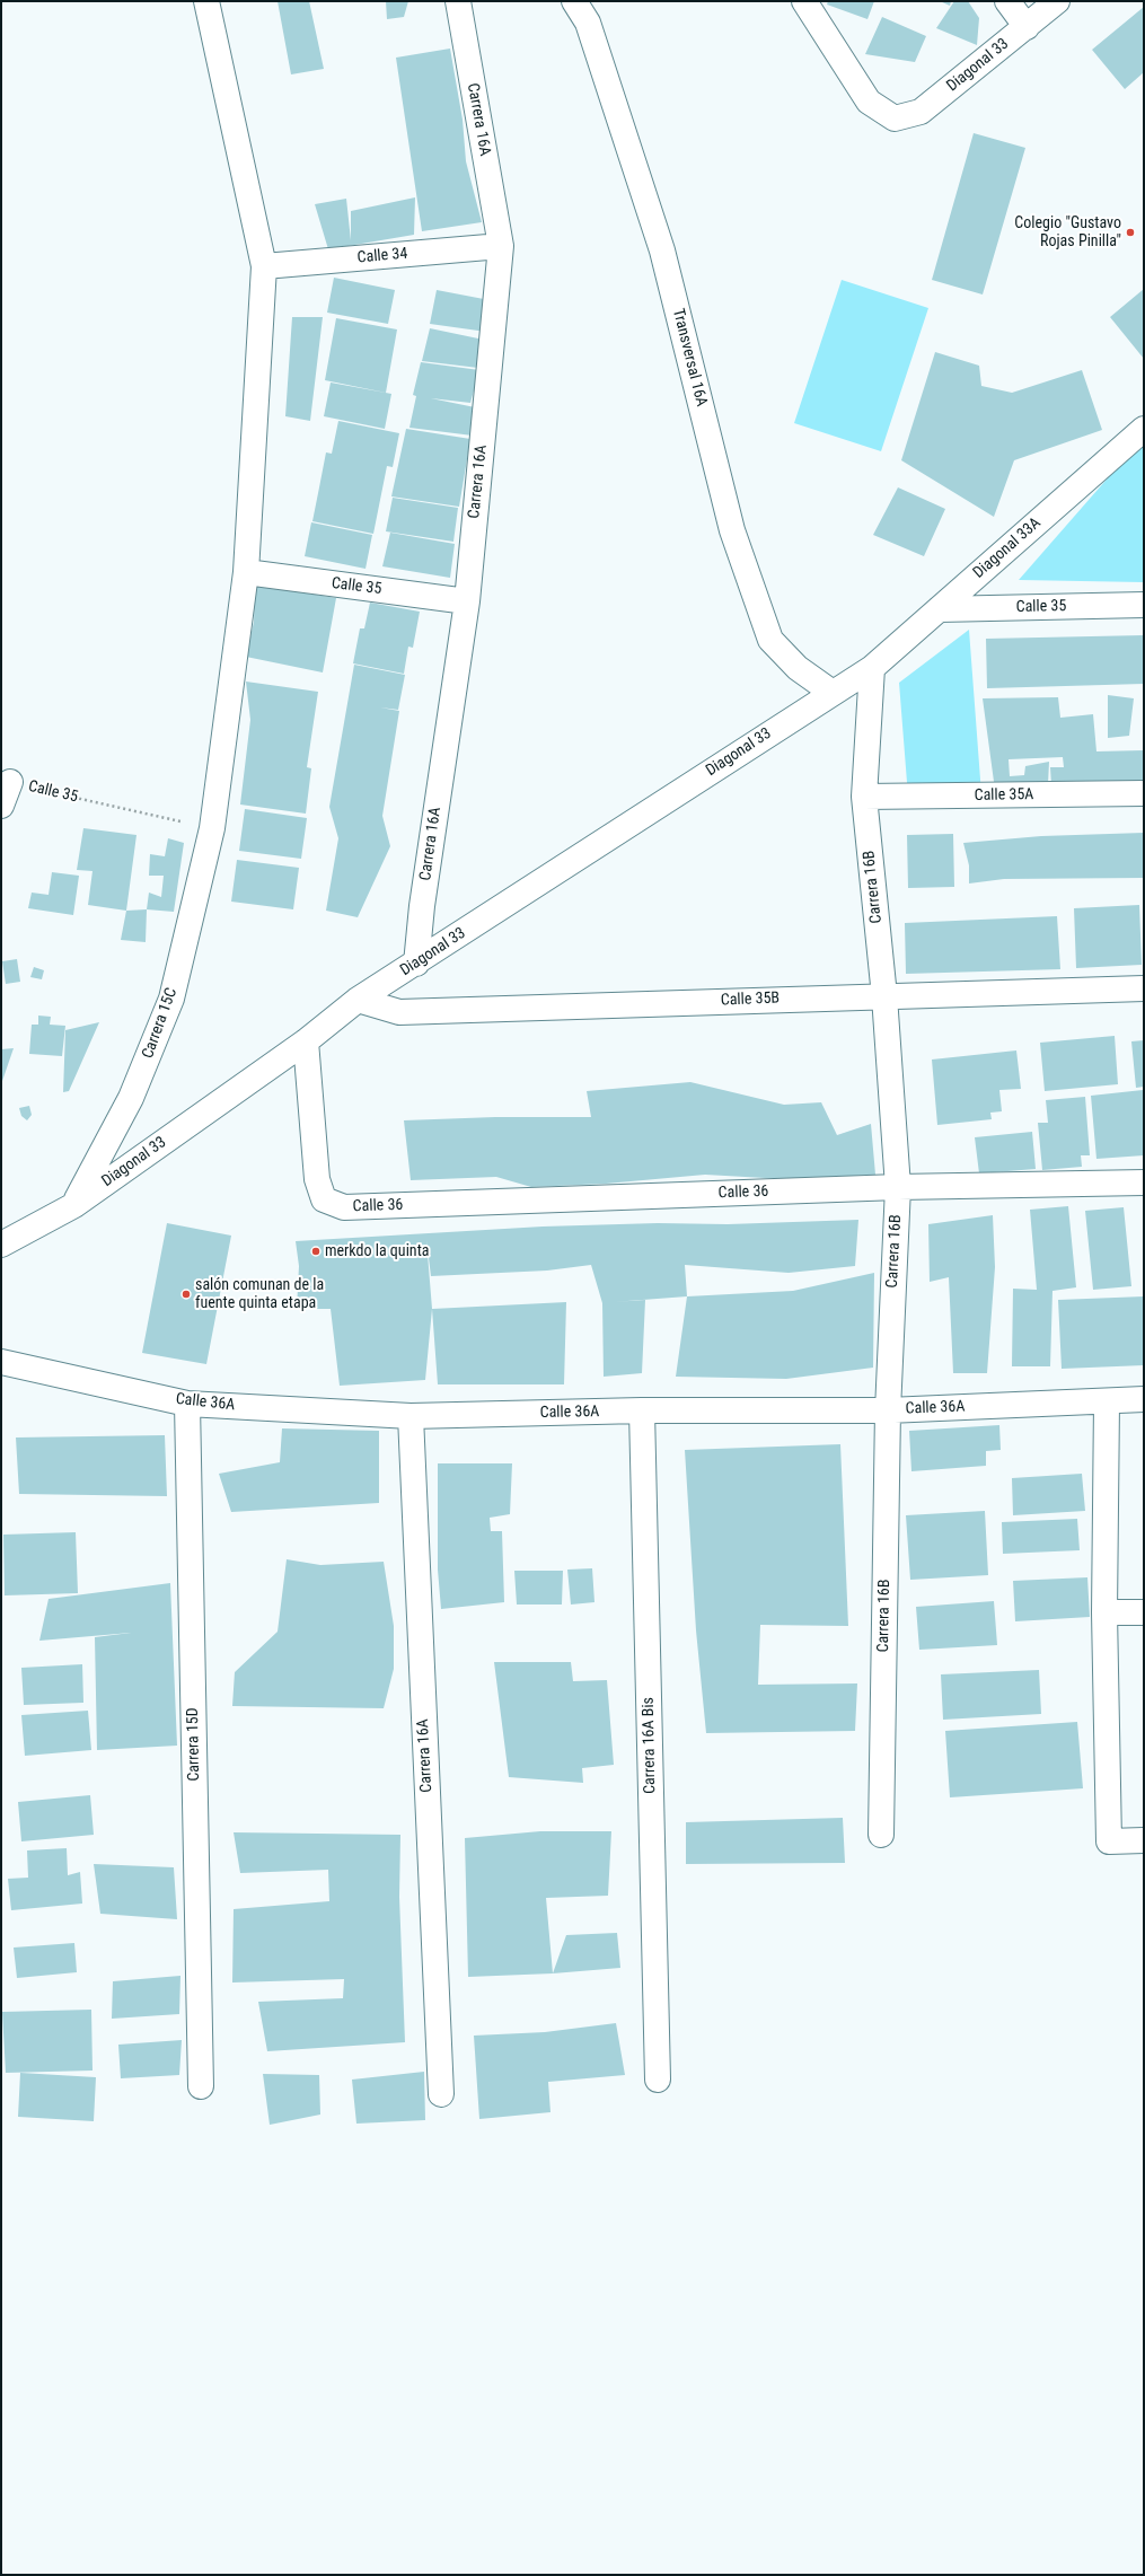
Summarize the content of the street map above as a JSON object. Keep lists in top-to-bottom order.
{
  "streets": {
    "street": [
      "Diagonal 33",
      "Carrera 16A",
      "Calle 34",
      "Transversal 16A",
      "Diagonal 33A",
      "Calle 35",
      "Calle 35A",
      "Carrera 16B",
      "Calle 35B",
      "Carrera 15C",
      "Calle 36",
      "Calle 36A",
      "Carrera 15D",
      "Carrera 16A Bis"
    ]
  },
  "crossings": [
    ["Diagonal 33", "Carrera 16A"],
    ["Diagonal 33", "Transversal 16A"],
    ["Diagonal 33", "Diagonal 33A"],
    ["Diagonal 33", "Carrera 16B"],
    ["Diagonal 33", "Calle 35B"],
    ["Diagonal 33", "Carrera 15C"],
    ["Diagonal 33", "Calle 36"],
    ["Carrera 16A", "Calle 34"],
    ["Carrera 16A", "Calle 35"],
    ["Carrera 16A", "Calle 36A"],
    ["Diagonal 33A", "Calle 35"],
    ["Diagonal 33A", "Carrera 16B"],
    ["Calle 35", "Carrera 15C"],
    ["Calle 35A", "Carrera 16B"],
    ["Carrera 16B", "Calle 35B"],
    ["Carrera 16B", "Calle 36"],
    ["Carrera 16B", "Calle 36A"],
    ["Calle 36A", "Carrera 15D"],
    ["Calle 36A", "Carrera 16A Bis"]
  ],
  "places": ["Colegio \"Gustavo Rojas Pinilla\"", "merkdo la quinta", "salón comunan de la fuente quinta etapa"]
}
